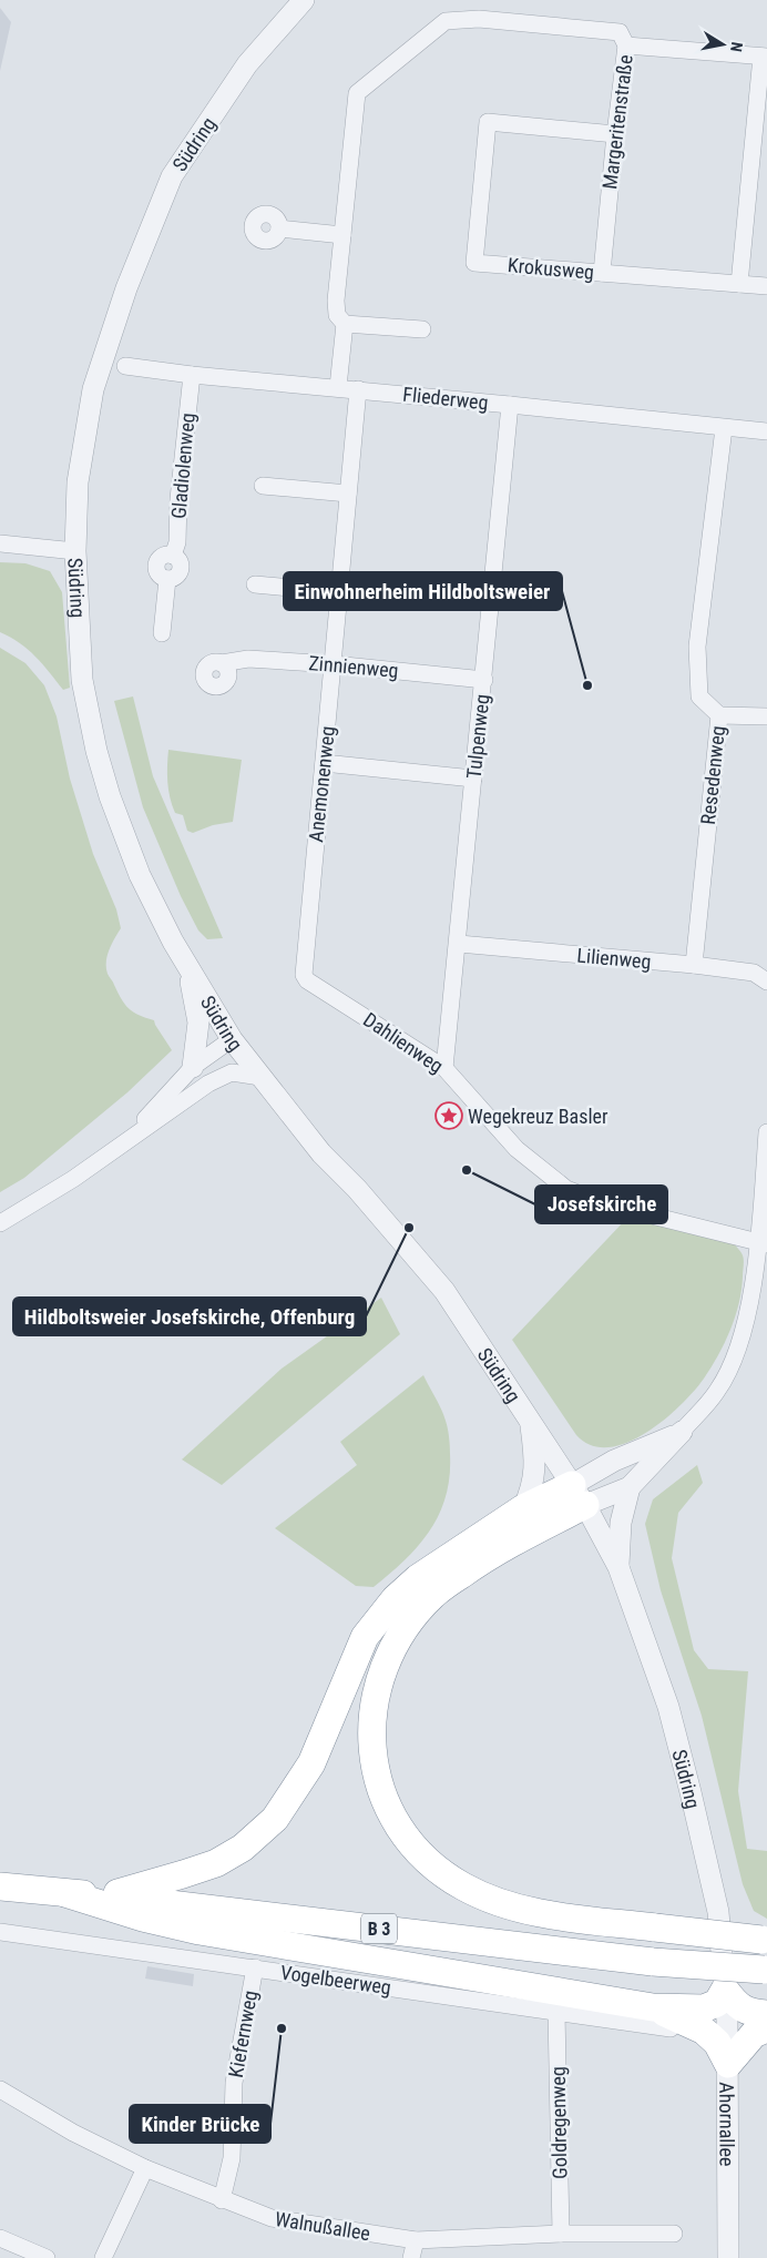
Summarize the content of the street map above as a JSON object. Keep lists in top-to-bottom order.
{
  "streets": {
    "highway": ["B 3"],
    "street": [
      "Margeritenstraße",
      "Südring",
      "Krokusweg",
      "Fliederweg",
      "Gladiolenweg",
      "Zinnienweg",
      "Tulpenweg",
      "Resedenweg",
      "Anemonenweg",
      "Lilienweg",
      "Dahlienweg",
      "Vogelbeerweg",
      "Kiefernweg",
      "Goldregenweg",
      "Ahornallee",
      "Walnußallee"
    ]
  },
  "crossings": [
    ["Margeritenstraße", "Krokusweg"],
    ["Südring", "Ahornallee"],
    ["Fliederweg", "Gladiolenweg"],
    ["Fliederweg", "Tulpenweg"],
    ["Fliederweg", "Resedenweg"],
    ["Fliederweg", "Anemonenweg"],
    ["Zinnienweg", "Tulpenweg"],
    ["Zinnienweg", "Anemonenweg"],
    ["Tulpenweg", "Lilienweg"],
    ["Tulpenweg", "Dahlienweg"],
    ["Resedenweg", "Lilienweg"],
    ["Anemonenweg", "Dahlienweg"],
    ["Vogelbeerweg", "Kiefernweg"],
    ["Vogelbeerweg", "Goldregenweg"],
    ["Kiefernweg", "Walnußallee"],
    ["Goldregenweg", "Walnußallee"]
  ],
  "places": {
    "other": [
      "Einwohnerheim Hildboltsweier",
      "Josefskirche",
      "Hildboltsweier Josefskirche, Offenburg",
      "Kinder Brücke"
    ],
    "place": ["Wegekreuz Basler"]
  },
  "north": "right"
}
